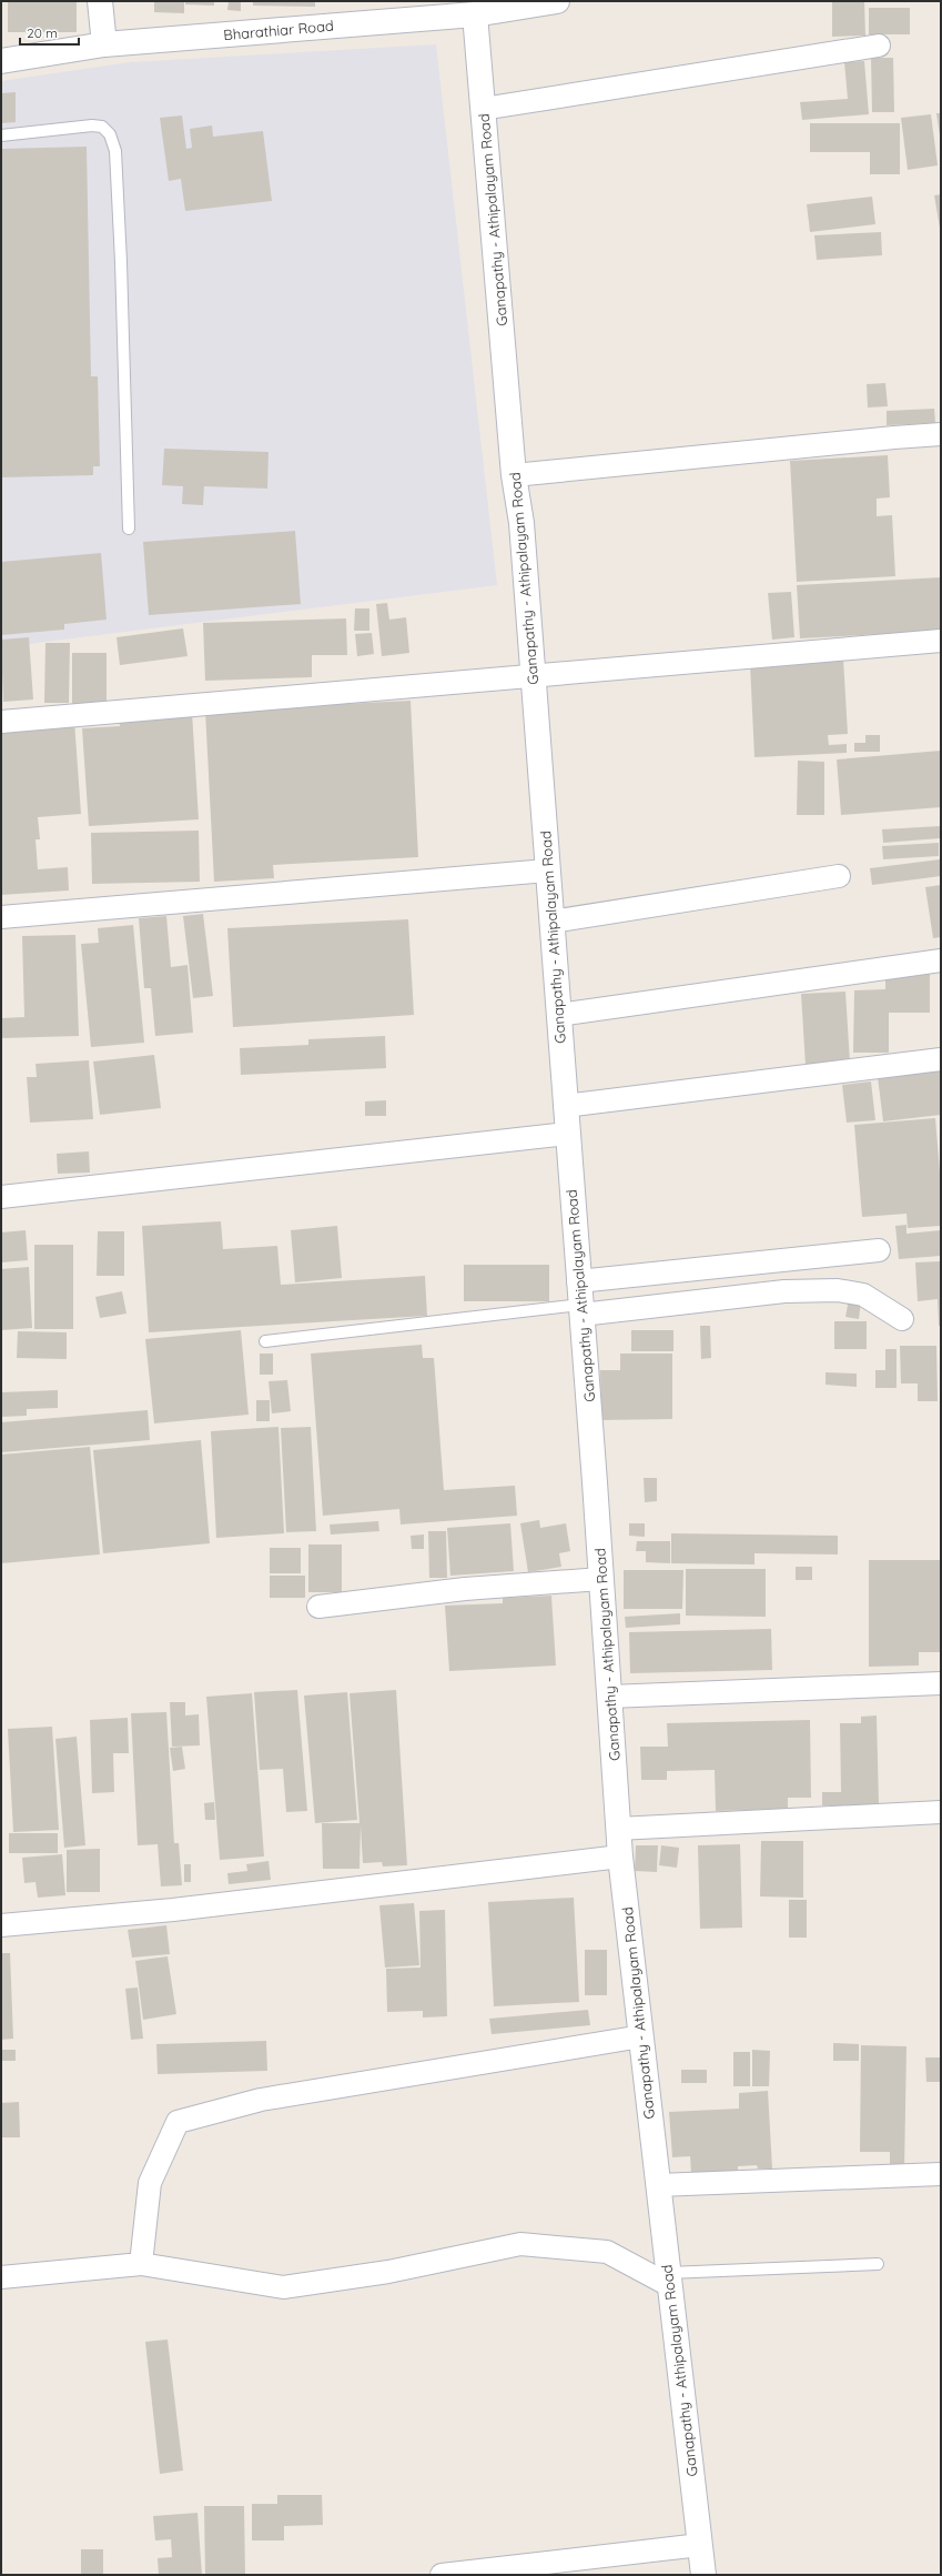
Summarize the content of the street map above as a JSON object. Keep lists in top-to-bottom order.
{
  "streets": {
    "main road": ["Bharathiar Road", "Ganapathy - Athipalayam Road"]
  },
  "crossings": [
    ["Bharathiar Road", "Ganapathy - Athipalayam Road"]
  ],
  "scale_bar": "20 m"
}
